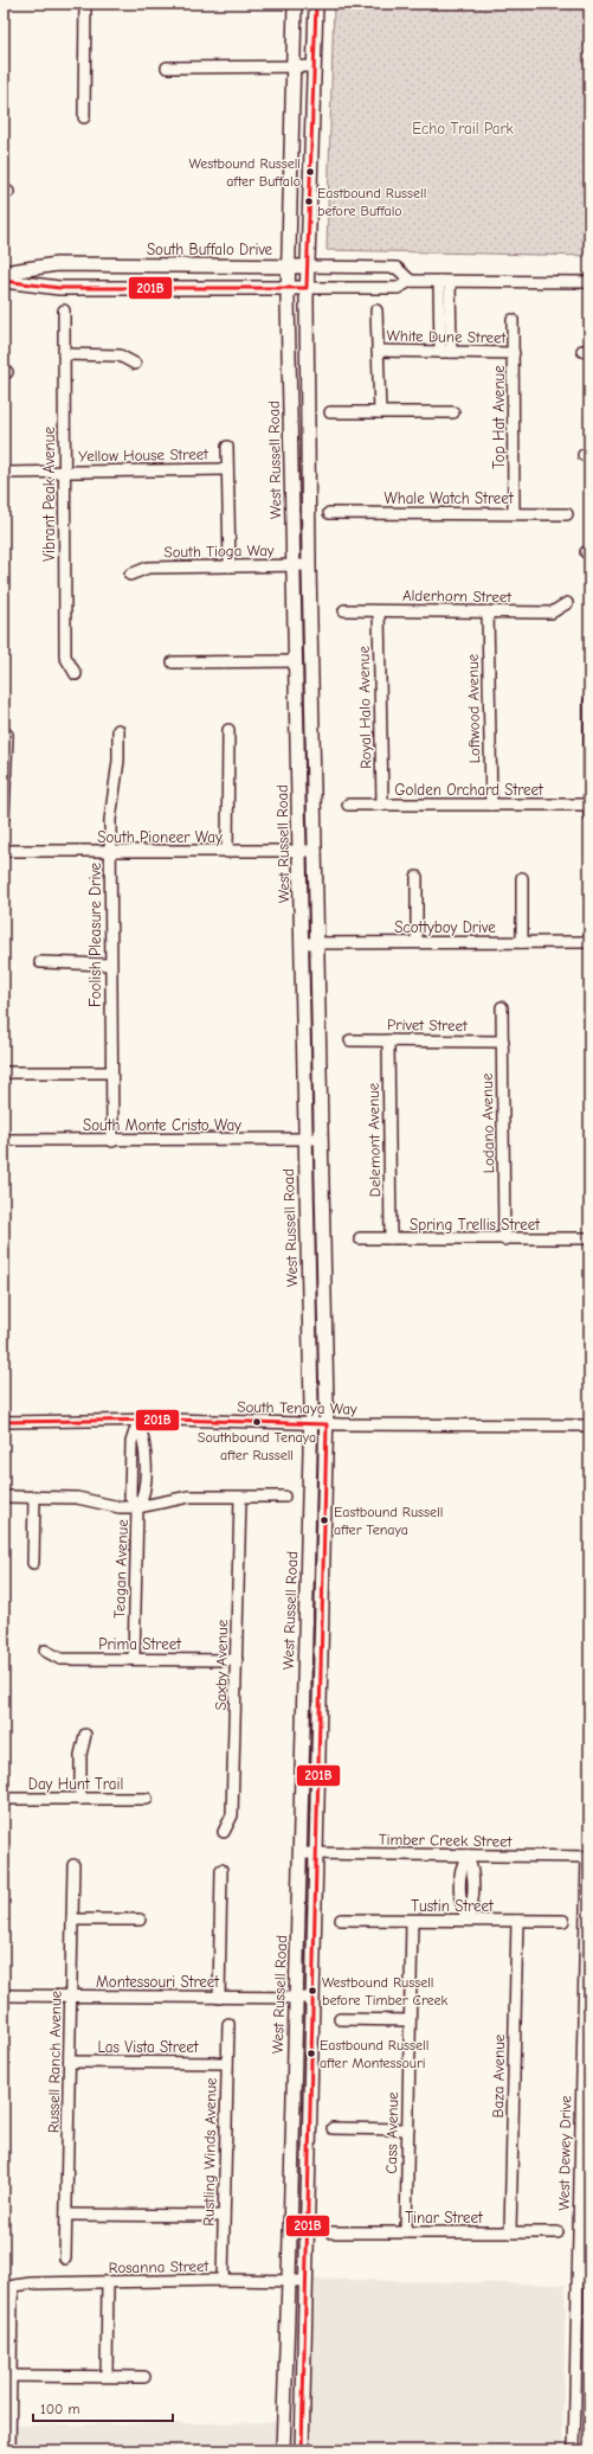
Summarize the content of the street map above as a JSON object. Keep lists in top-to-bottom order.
{
  "streets": {
    "main road": ["South Buffalo Drive", "West Russell Road"],
    "street": [
      "White Dune Street",
      "Top Hat Avenue",
      "Yellow House Street",
      "Vibrant Peak Avenue",
      "Whale Watch Street",
      "South Tioga Way",
      "Alderhorn Street",
      "Royal Halo Avenue",
      "Loftwood Avenue",
      "Golden Orchard Street",
      "South Pioneer Way",
      "Scottyboy Drive",
      "Foolish Pleasure Drive",
      "Privet Street",
      "Lodano Avenue",
      "South Monte Cristo Way",
      "Delemont Avenue",
      "Spring Trellis Street",
      "South Tenaya Way",
      "Teagan Avenue",
      "Prima Street",
      "Saxby Avenue",
      "Day Hunt Trail",
      "Timber Creek Street",
      "Tustin Street",
      "Montessouri Street",
      "Las Vista Street",
      "Russell Ranch Avenue",
      "Baza Avenue",
      "Cass Avenue",
      "Rustling Winds Avenue",
      "West Dewey Drive",
      "Tinar Street",
      "Rosanna Street"
    ]
  },
  "crossings": [
    ["South Buffalo Drive", "West Russell Road"],
    ["White Dune Street", "Top Hat Avenue"],
    ["Top Hat Avenue", "Whale Watch Street"],
    ["Yellow House Street", "Vibrant Peak Avenue"],
    ["West Russell Road", "South Tioga Way"],
    ["West Russell Road", "South Pioneer Way"],
    ["West Russell Road", "Scottyboy Drive"],
    ["West Russell Road", "South Monte Cristo Way"],
    ["West Russell Road", "South Tenaya Way"],
    ["West Russell Road", "Timber Creek Street"],
    ["West Russell Road", "Montessouri Street"],
    ["West Russell Road", "Rosanna Street"],
    ["Alderhorn Street", "Royal Halo Avenue"],
    ["Alderhorn Street", "Loftwood Avenue"],
    ["Royal Halo Avenue", "Golden Orchard Street"],
    ["Loftwood Avenue", "Golden Orchard Street"],
    ["South Pioneer Way", "Foolish Pleasure Drive"],
    ["Foolish Pleasure Drive", "South Monte Cristo Way"],
    ["Privet Street", "Lodano Avenue"],
    ["Privet Street", "Delemont Avenue"],
    ["Lodano Avenue", "Spring Trellis Street"],
    ["Delemont Avenue", "Spring Trellis Street"],
    ["South Tenaya Way", "Teagan Avenue"],
    ["Teagan Avenue", "Prima Street"],
    ["Prima Street", "Saxby Avenue"],
    ["Timber Creek Street", "West Dewey Drive"],
    ["Tustin Street", "Baza Avenue"],
    ["Tustin Street", "Cass Avenue"],
    ["Montessouri Street", "Russell Ranch Avenue"],
    ["Las Vista Street", "Russell Ranch Avenue"],
    ["Las Vista Street", "Rustling Winds Avenue"],
    ["Baza Avenue", "Tinar Street"],
    ["Cass Avenue", "Tinar Street"],
    ["Rustling Winds Avenue", "Rosanna Street"]
  ],
  "parks": ["Echo Trail Park"],
  "places": [
    "Westbound Russell after Buffalo",
    "Eastbound Russell before Buffalo",
    "Southbound Tenaya after Russell",
    "Eastbound Russell after Tenaya",
    "Westbound Russell before Timber Creek",
    "Eastbound Russell after Montessouri"
  ],
  "lines": ["transit line 201B"],
  "scale_bar": "100 m"
}
